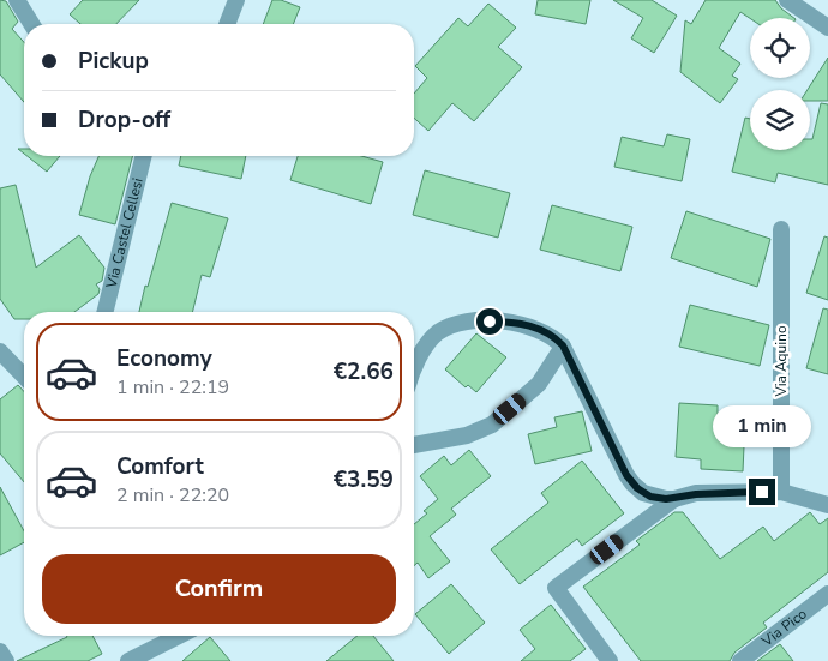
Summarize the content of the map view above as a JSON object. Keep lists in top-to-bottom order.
{
  "streets": {
    "street": ["Via Castel Cellesi", "Via Aquino", "Via Pico"]
  },
  "page": {
    "banner": ["Pickup", "Drop-off"],
    "list": [
      {
        "name": "Economy",
        "note": "1 min · 22:19",
        "value": "€2.66"
      },
      {
        "name": "Comfort",
        "note": "2 min · 22:20",
        "value": "€3.59"
      }
    ],
    "bubble": "1 min",
    "buttons": "Confirm"
  }
}
